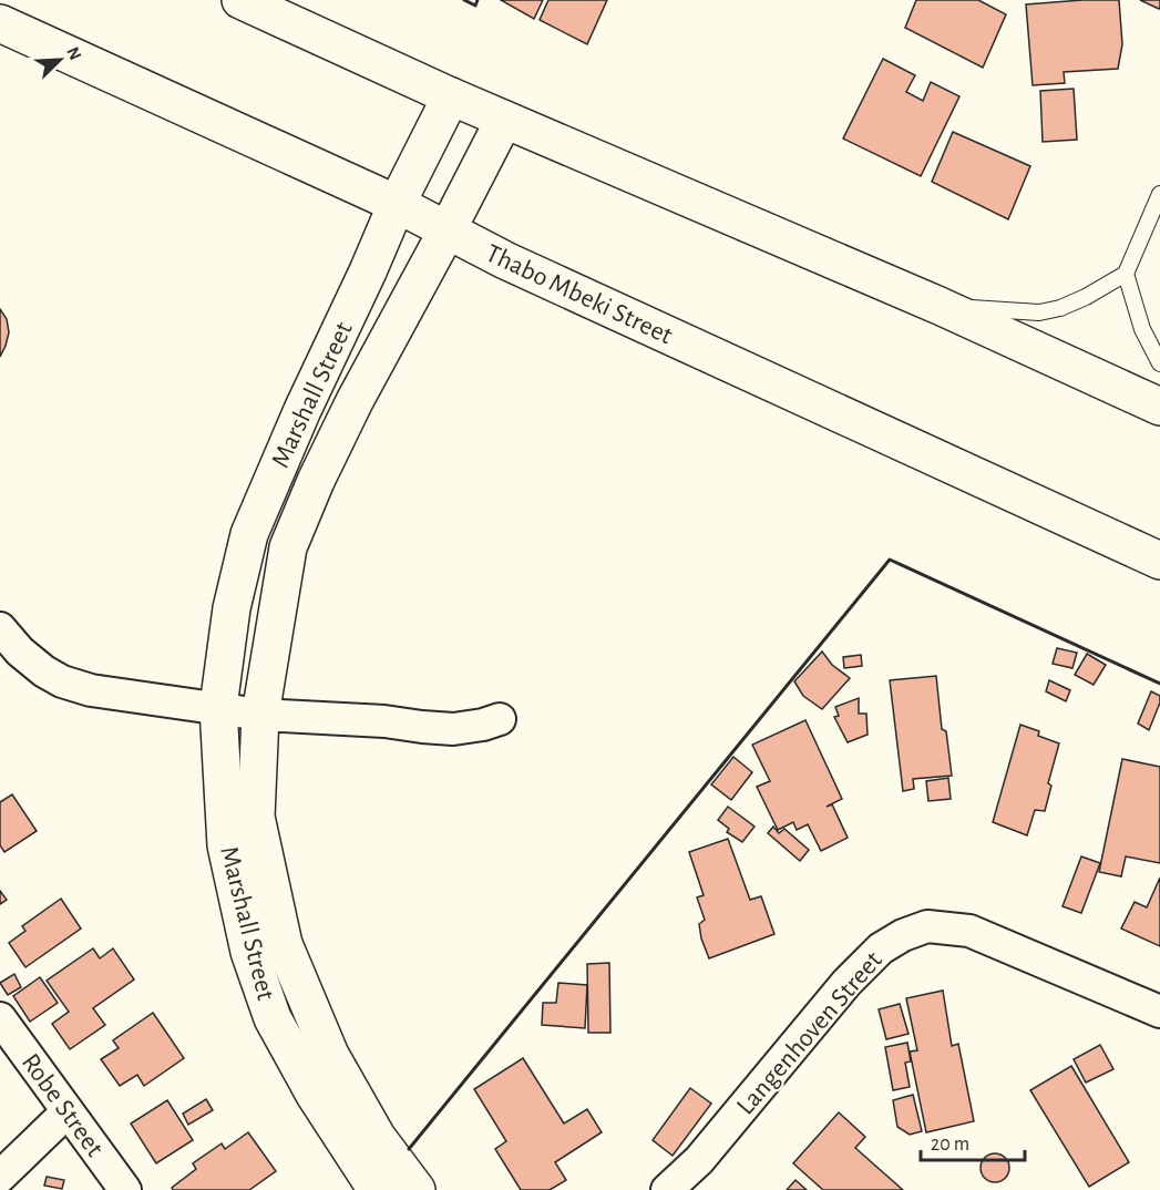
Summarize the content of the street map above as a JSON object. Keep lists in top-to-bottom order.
{
  "streets": {
    "street": [
      "Thabo Mbeki Street",
      "Marshall Street",
      "Langenhoven Street",
      "Robe Street"
    ]
  },
  "crossings": [
    ["Thabo Mbeki Street", "Marshall Street"]
  ],
  "scale_bar": "20 m",
  "north": "top right"
}
